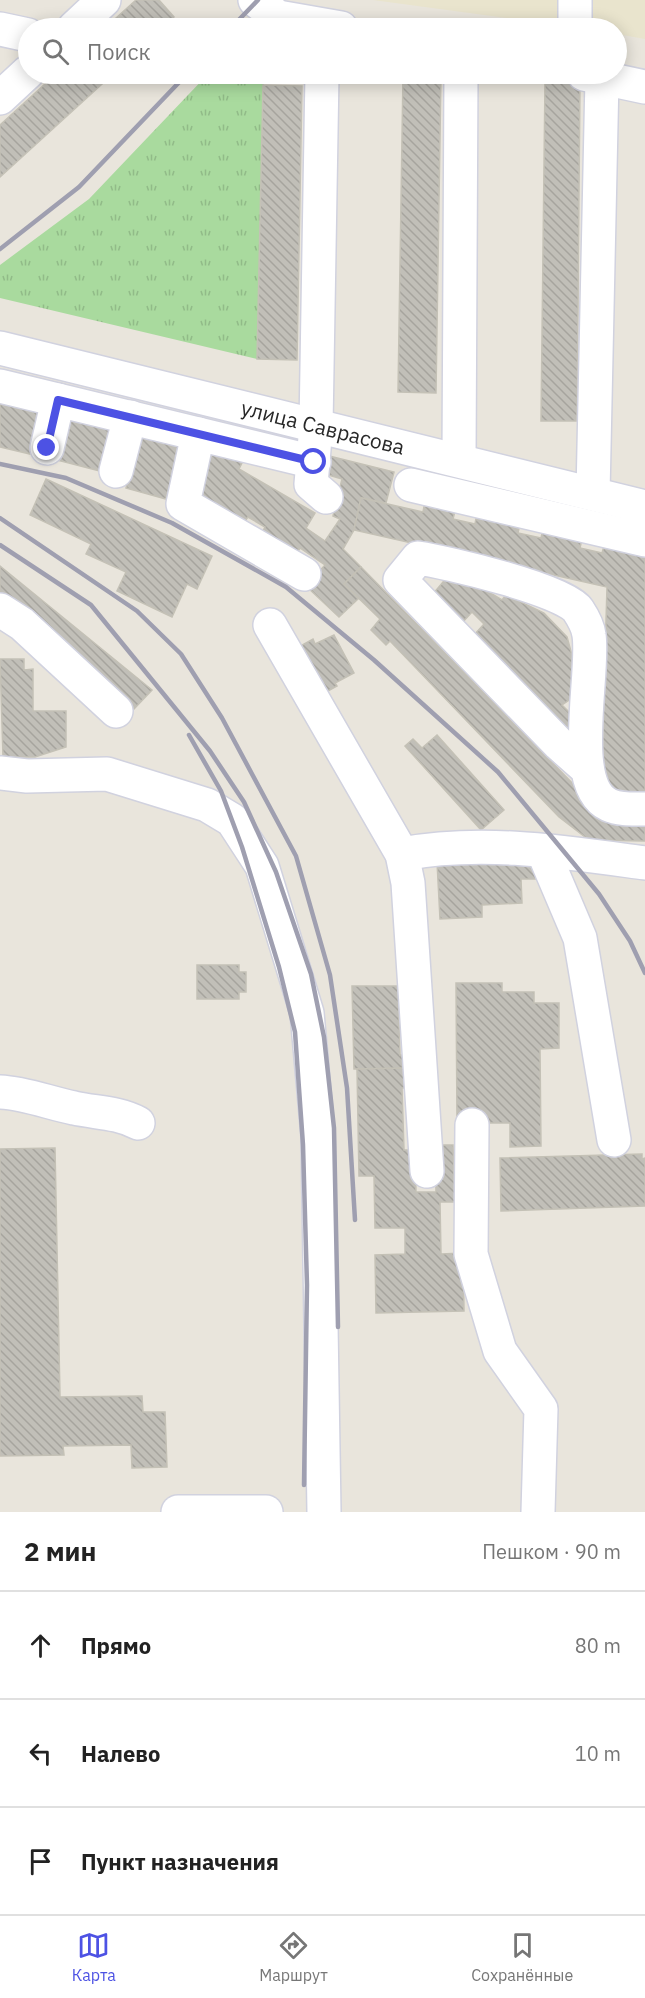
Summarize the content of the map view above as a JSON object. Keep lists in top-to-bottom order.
{
  "streets": {
    "street": ["улица Саврасова"]
  },
  "page": {
    "search": "Поиск",
    "heading": ["2 мин", "Пешком · 90 m"],
    "list": [
      ["Прямо", "80 m"],
      ["Налево", "10 m"],
      "Пункт назначения"
    ],
    "nav": ["Карта", "Маршрут", "Сохранённые"]
  }
}
